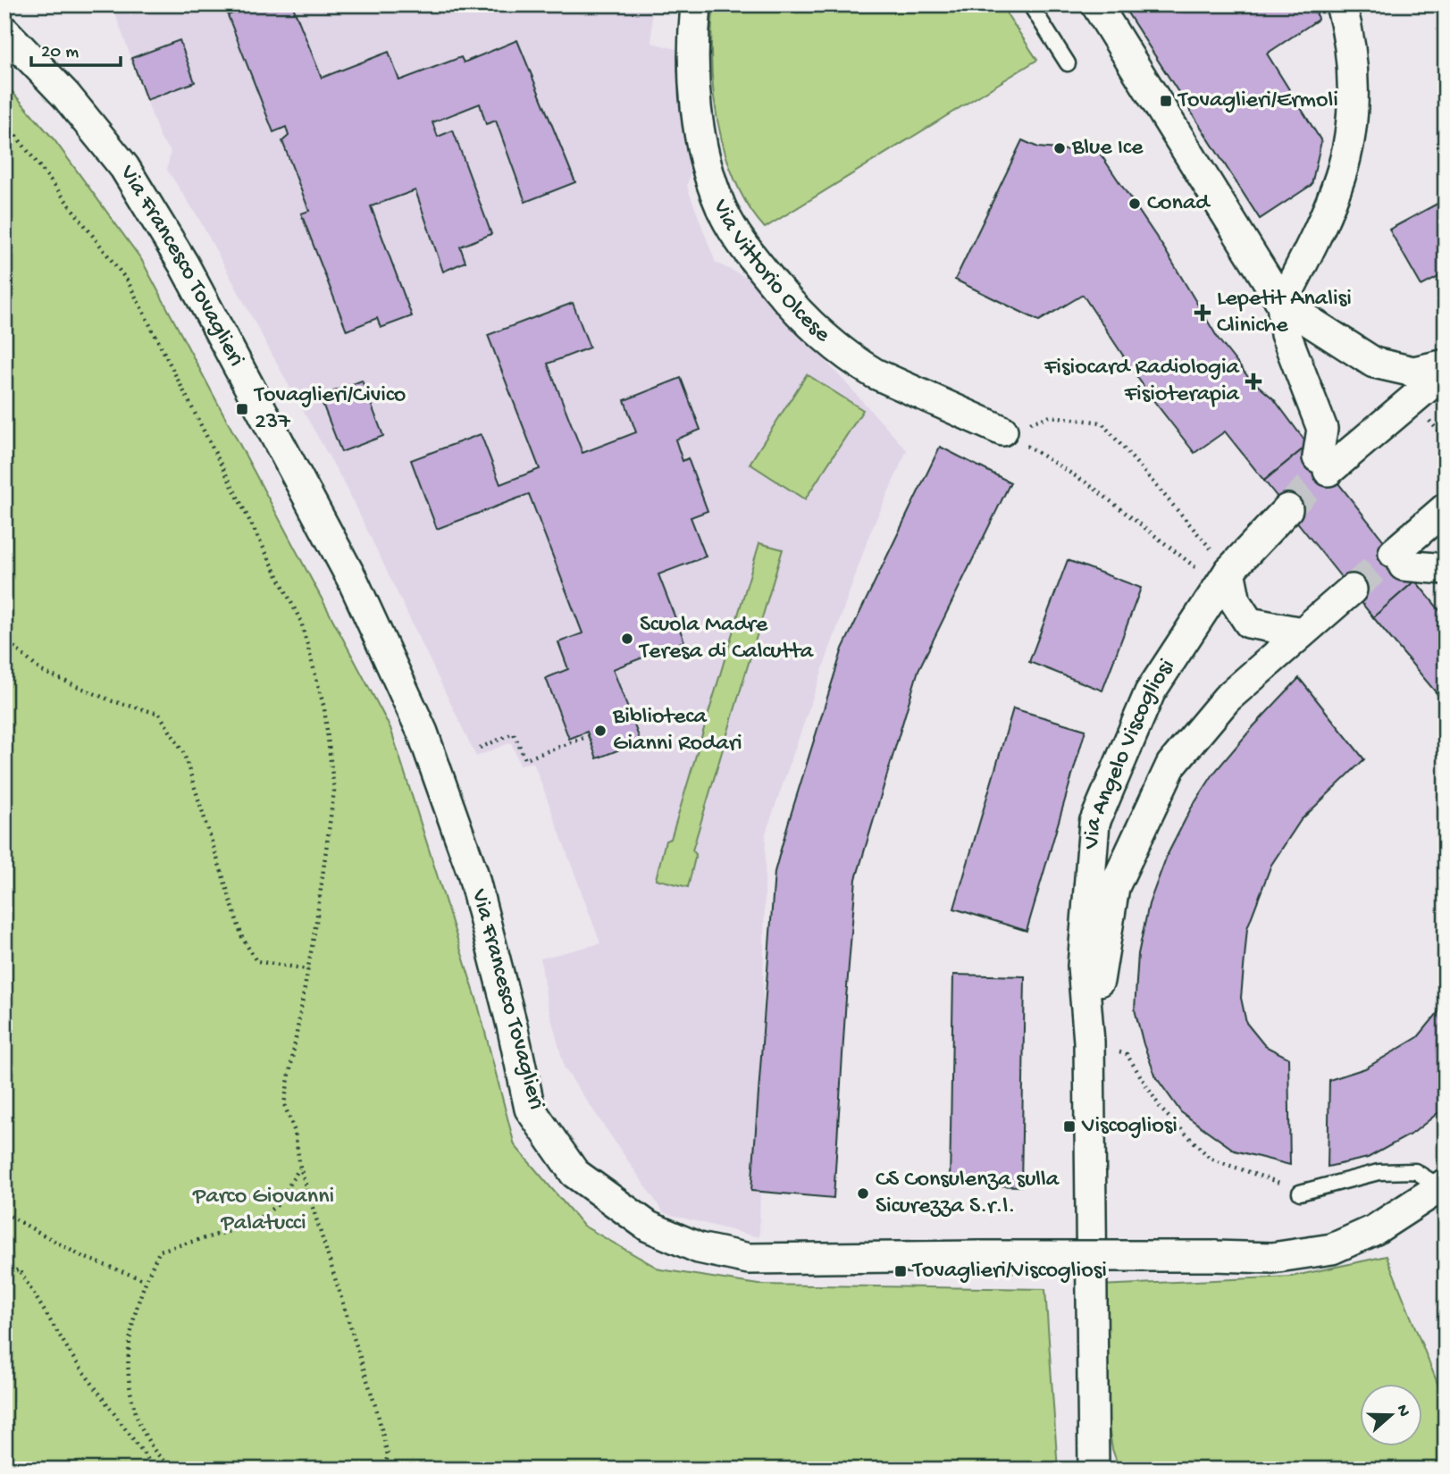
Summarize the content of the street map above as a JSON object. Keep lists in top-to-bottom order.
{
  "streets": {
    "street": ["Via Francesco Tovaglieri", "Via Vittorio Olcese", "Via Angelo Viscogliosi"]
  },
  "parks": ["Parco Giovanni Palatucci"],
  "places": {
    "transit": [
      "Tovaglieri/Ermoli",
      "Tovaglieri/Civico 237",
      "Viscogliosi",
      "Tovaglieri/Viscogliosi"
    ],
    "other": [
      "Blue Ice",
      "Conad",
      "Scuola Madre Teresa di Calcutta",
      "Biblioteca Gianni Rodari",
      "CS Consulenza sulla Sicurezza S.r.l."
    ],
    "health": ["Lepetit Analisi Cliniche", "Fisiocard Radiologia Fisioterapia"]
  },
  "scale_bar": "20 m",
  "north": "right"
}
